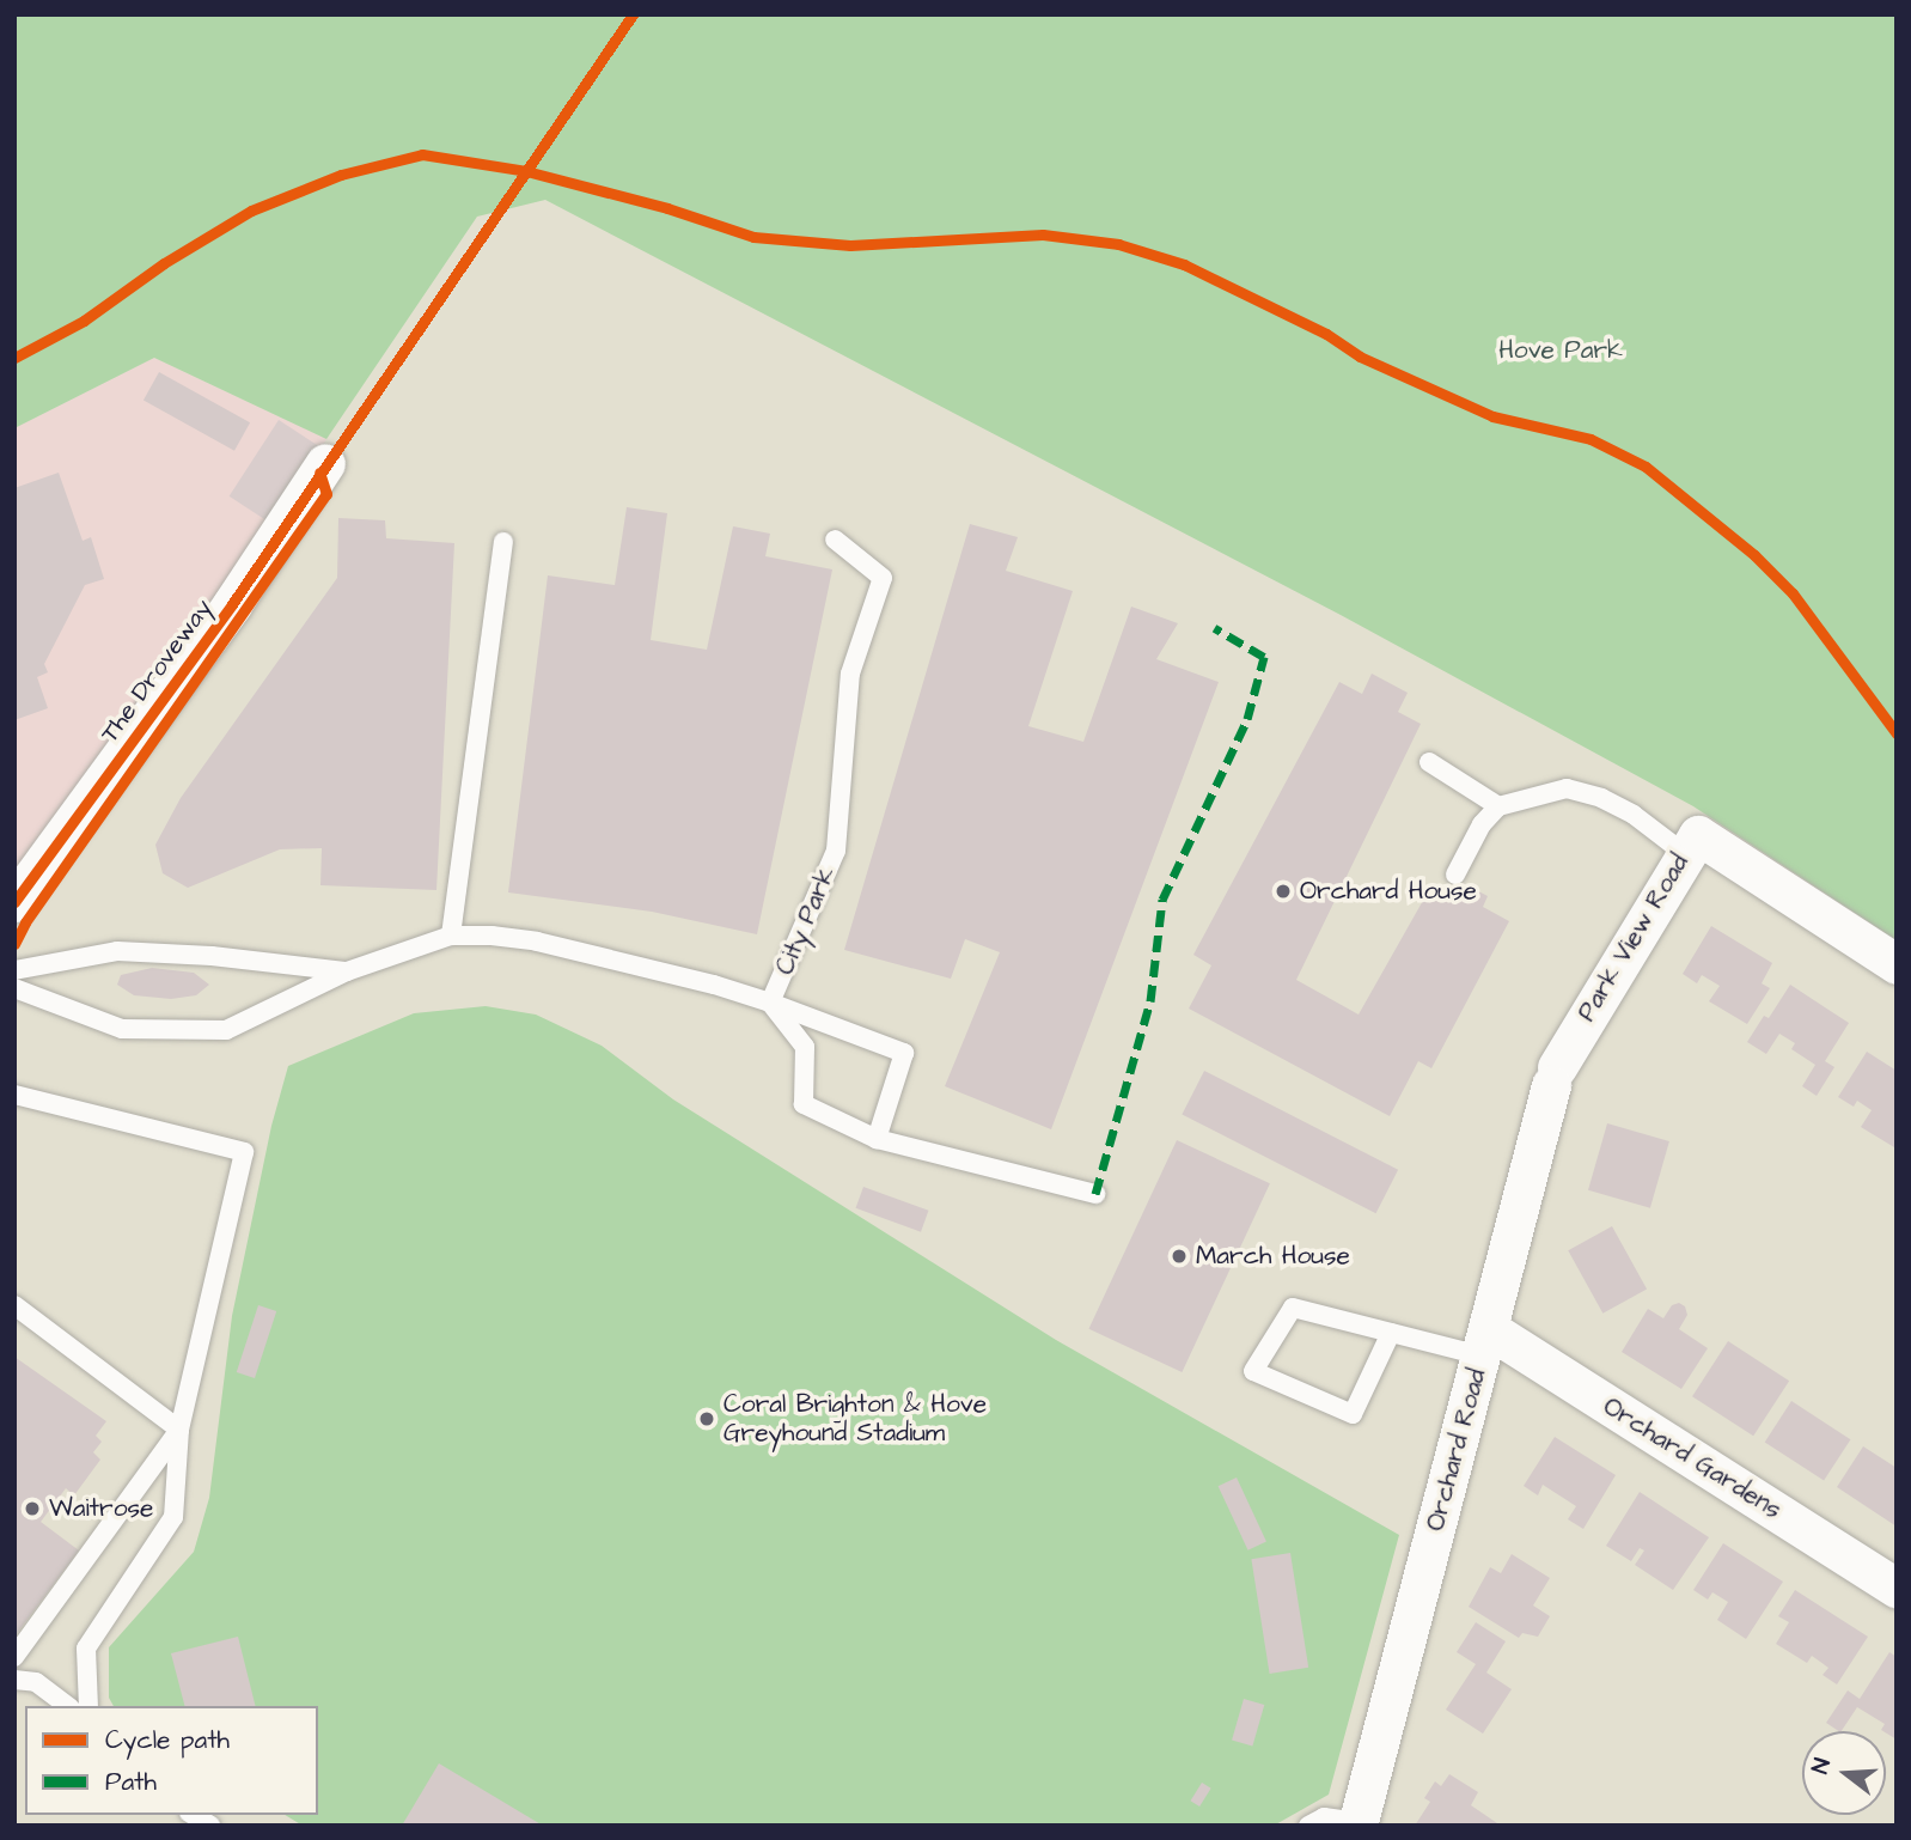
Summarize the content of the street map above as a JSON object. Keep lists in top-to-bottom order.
{
  "streets": {
    "street": [
      "The Droveway",
      "Park View Road",
      "Orchard Road",
      "Orchard Gardens"
    ],
    "lane": ["City Park"]
  },
  "crossings": [
    ["Park View Road", "Orchard Road"],
    ["Orchard Road", "Orchard Gardens"]
  ],
  "parks": ["Hove Park"],
  "places": [
    "Orchard House",
    "March House",
    "Coral Brighton & Hove Greyhound Stadium",
    "Waitrose"
  ],
  "legend": ["Cycle path", "Path"],
  "north": "left"
}
